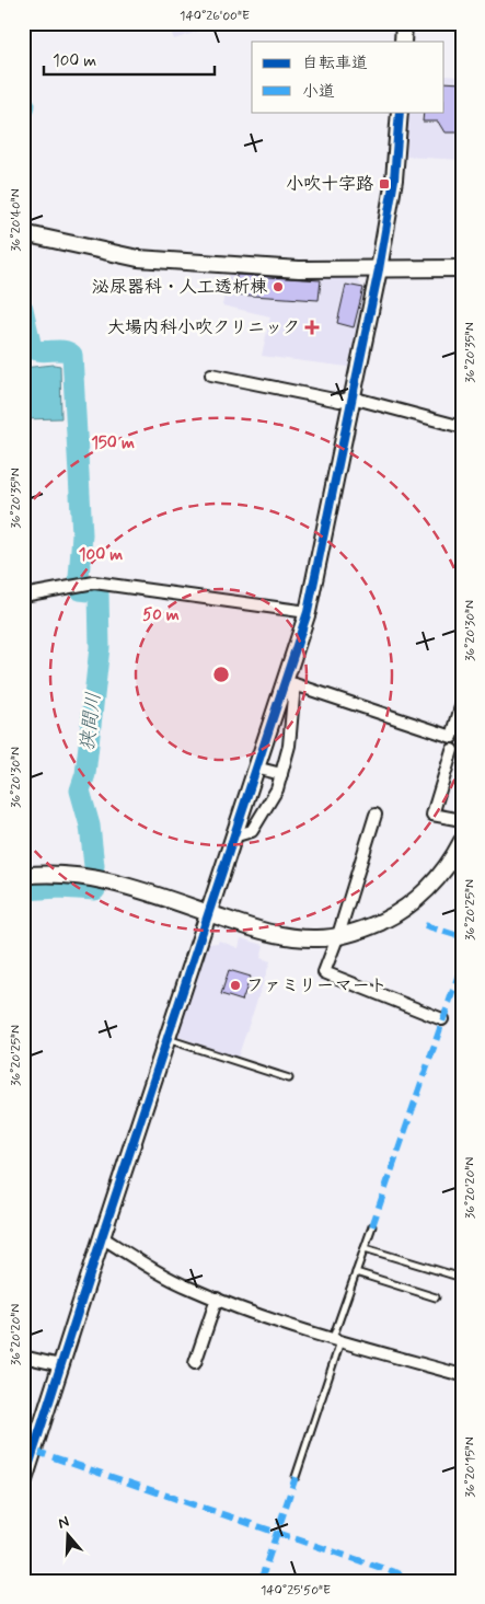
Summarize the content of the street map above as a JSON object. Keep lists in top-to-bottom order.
{
  "water": ["狭間川"],
  "places": {
    "transit": ["小吹十字路"],
    "other": ["泌尿器科・人工透析棟", "ファミリーマート"],
    "health": ["大場内科小吹クリニック"]
  },
  "legend": ["自転車道", "小道"],
  "scale_bar": "100 m",
  "north": "top",
  "coordinates": [
    "140°26'00\"E",
    "36°20'40\"N",
    "36°20'35\"N",
    "36°20'30\"N",
    "36°20'25\"N",
    "36°20'20\"N",
    "36°20'15\"N",
    "140°25'50\"E"
  ],
  "rings": ["150 m", "100 m", "50 m"]
}
